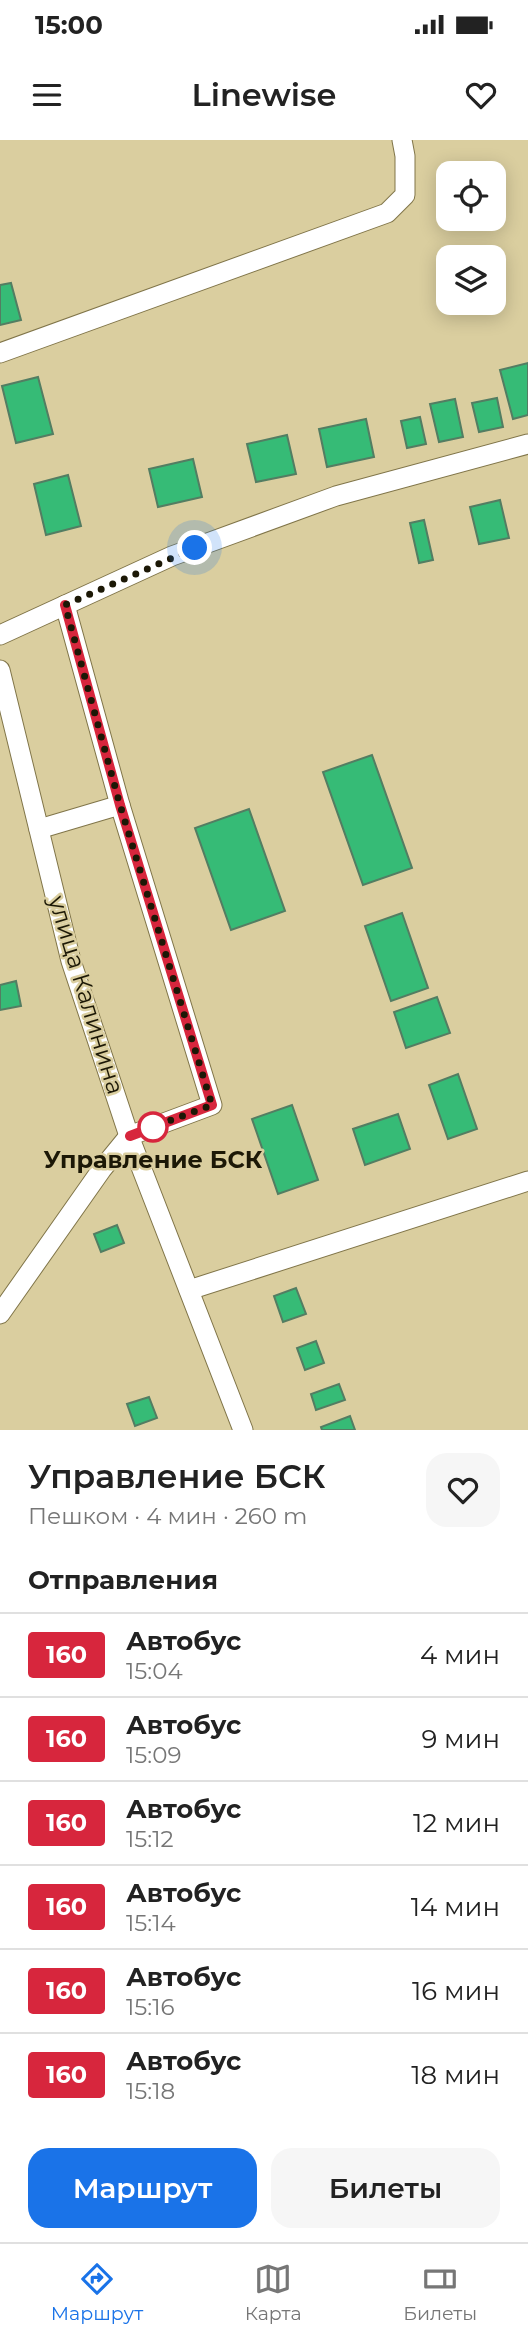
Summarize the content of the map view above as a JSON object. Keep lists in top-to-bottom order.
{
  "streets": {
    "street": ["улица Калинина"]
  },
  "places": ["Управление БСК"],
  "lines": ["bus line 160"],
  "page": {
    "status": "15:00",
    "header": "Linewise",
    "heading": [
      ["Управление БСК", "Пешком · 4 мин · 260 m"],
      "Отправления"
    ],
    "list": [
      {
        "mark": "160",
        "name": "Автобус",
        "note": "15:04",
        "value": "4 мин"
      },
      {
        "mark": "160",
        "name": "Автобус",
        "note": "15:09",
        "value": "9 мин"
      },
      {
        "mark": "160",
        "name": "Автобус",
        "note": "15:12",
        "value": "12 мин"
      },
      {
        "mark": "160",
        "name": "Автобус",
        "note": "15:14",
        "value": "14 мин"
      },
      {
        "mark": "160",
        "name": "Автобус",
        "note": "15:16",
        "value": "16 мин"
      },
      {
        "mark": "160",
        "name": "Автобус",
        "note": "15:18",
        "value": "18 мин"
      }
    ],
    "buttons": ["Маршрут", "Билеты"],
    "tabs": ["Маршрут", "Карта", "Билеты"]
  }
}
